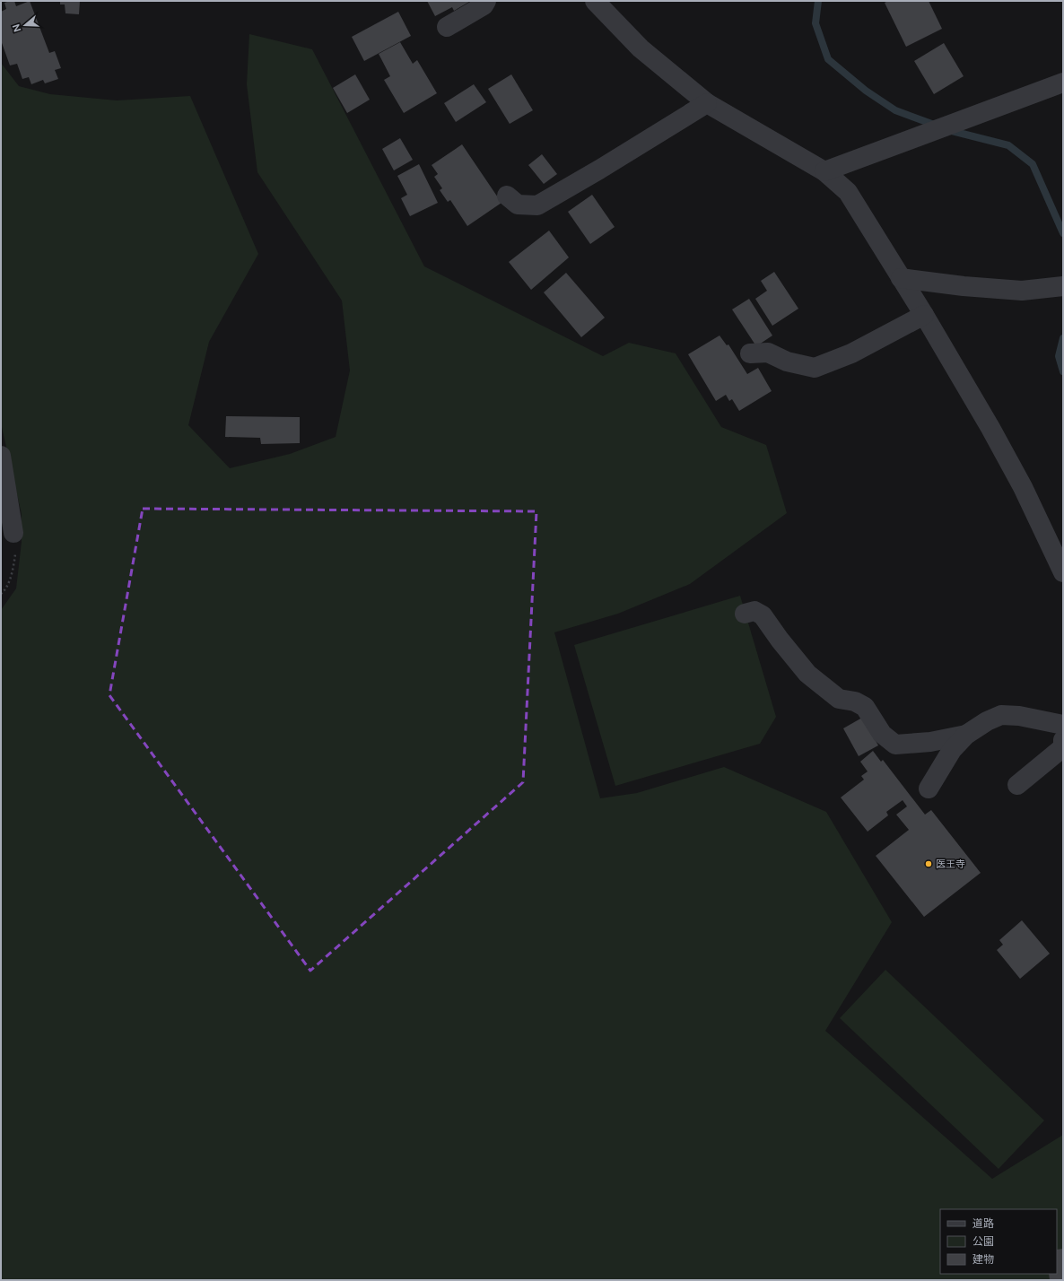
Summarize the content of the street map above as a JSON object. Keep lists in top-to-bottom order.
{
  "places": ["医王寺"],
  "legend": ["道路", "公園", "建物"],
  "north": "left"
}
